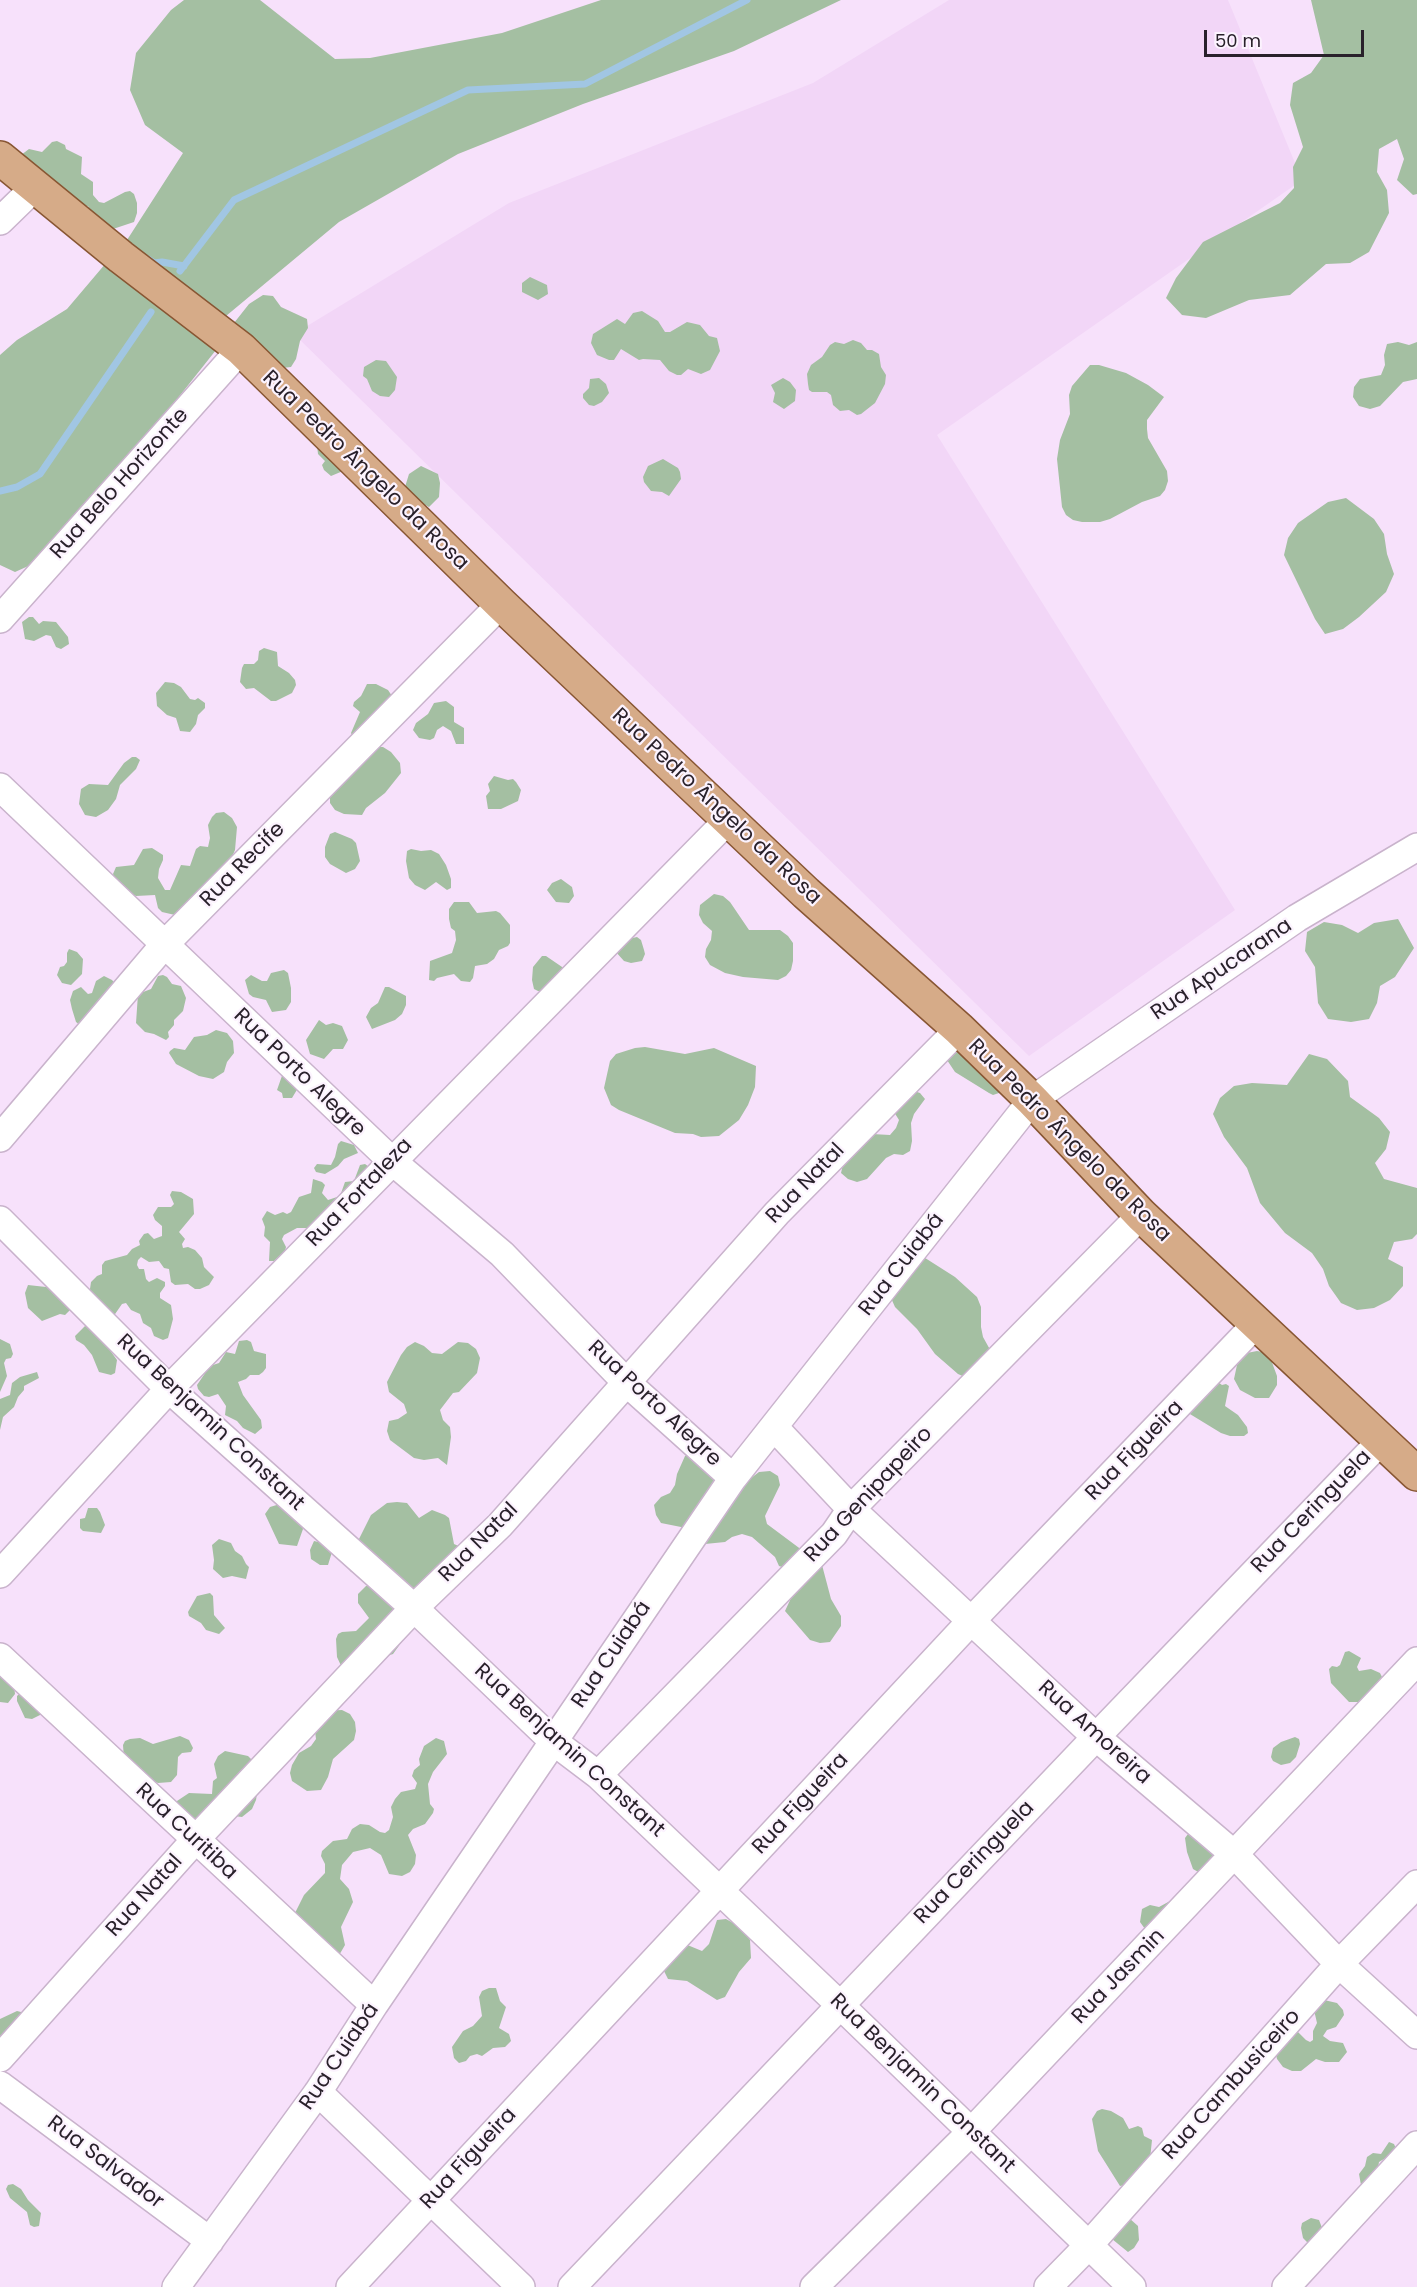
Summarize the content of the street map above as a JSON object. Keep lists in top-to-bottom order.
{
  "streets": {
    "main road": ["Rua Pedro Ângelo da Rosa"],
    "street": [
      "Rua Belo Horizonte",
      "Rua Recife",
      "Rua Apucarana",
      "Rua Porto Alegre",
      "Rua Natal",
      "Rua Fortaleza",
      "Rua Cuiabá",
      "Rua Benjamin Constant",
      "Rua Figueira",
      "Rua Genipapeiro",
      "Rua Ceringuela",
      "Rua Amoreira",
      "Rua Curitiba",
      "Rua Jasmin",
      "Rua Cambusiceiro",
      "Rua Salvador"
    ]
  },
  "crossings": [
    ["Rua Pedro Ângelo da Rosa", "Rua Belo Horizonte"],
    ["Rua Pedro Ângelo da Rosa", "Rua Recife"],
    ["Rua Pedro Ângelo da Rosa", "Rua Apucarana"],
    ["Rua Pedro Ângelo da Rosa", "Rua Natal"],
    ["Rua Pedro Ângelo da Rosa", "Rua Fortaleza"],
    ["Rua Pedro Ângelo da Rosa", "Rua Cuiabá"],
    ["Rua Pedro Ângelo da Rosa", "Rua Figueira"],
    ["Rua Pedro Ângelo da Rosa", "Rua Genipapeiro"],
    ["Rua Pedro Ângelo da Rosa", "Rua Ceringuela"],
    ["Rua Recife", "Rua Porto Alegre"],
    ["Rua Apucarana", "Rua Cuiabá"],
    ["Rua Porto Alegre", "Rua Natal"],
    ["Rua Porto Alegre", "Rua Fortaleza"],
    ["Rua Porto Alegre", "Rua Cuiabá"],
    ["Rua Natal", "Rua Benjamin Constant"],
    ["Rua Natal", "Rua Curitiba"],
    ["Rua Fortaleza", "Rua Benjamin Constant"],
    ["Rua Cuiabá", "Rua Benjamin Constant"],
    ["Rua Cuiabá", "Rua Amoreira"],
    ["Rua Cuiabá", "Rua Curitiba"],
    ["Rua Cuiabá", "Rua Salvador"],
    ["Rua Benjamin Constant", "Rua Figueira"],
    ["Rua Benjamin Constant", "Rua Genipapeiro"],
    ["Rua Benjamin Constant", "Rua Ceringuela"],
    ["Rua Benjamin Constant", "Rua Jasmin"],
    ["Rua Benjamin Constant", "Rua Cambusiceiro"],
    ["Rua Figueira", "Rua Amoreira"],
    ["Rua Genipapeiro", "Rua Amoreira"],
    ["Rua Ceringuela", "Rua Amoreira"],
    ["Rua Amoreira", "Rua Jasmin"],
    ["Rua Amoreira", "Rua Cambusiceiro"]
  ],
  "scale_bar": "50 m"
}
